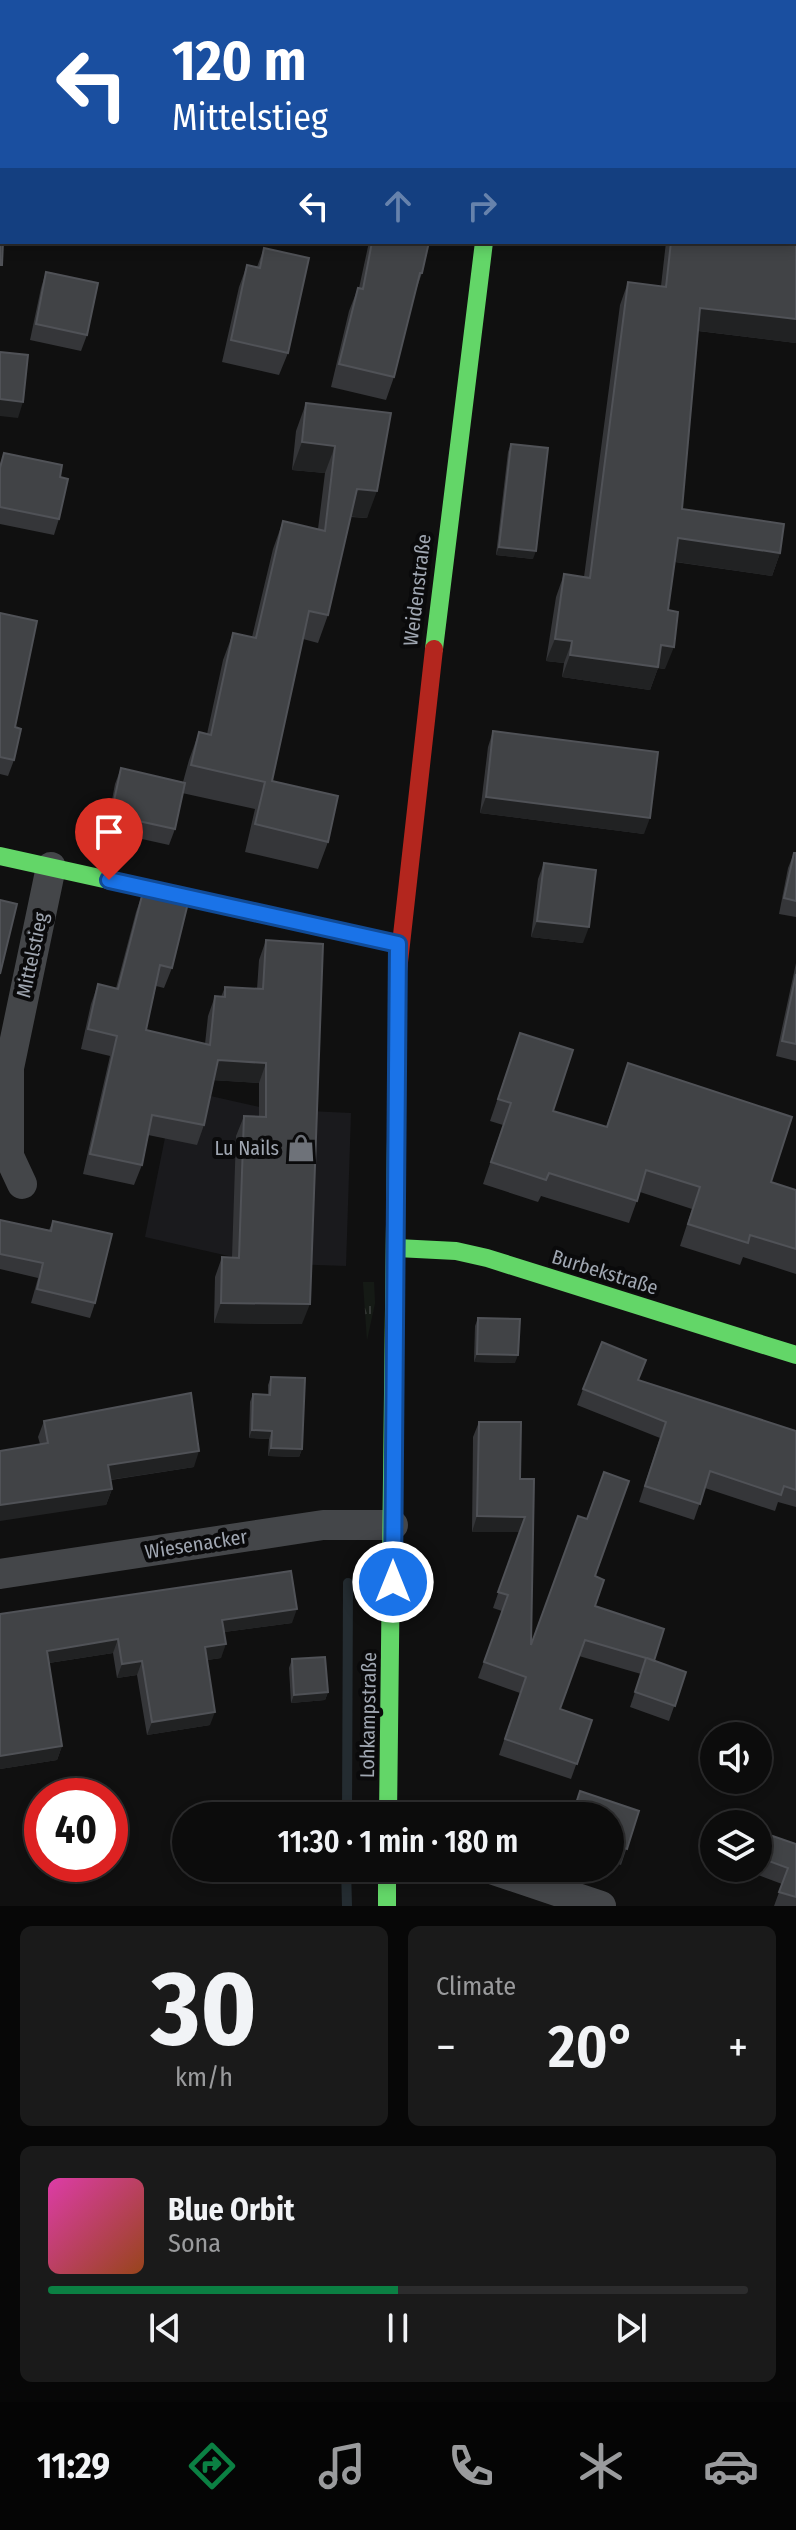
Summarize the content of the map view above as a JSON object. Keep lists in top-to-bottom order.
{
  "streets": {
    "street": [
      "Weidenstraße",
      "Mittelstieg",
      "Burbekstraße",
      "Wiesenacker",
      "Lohkampstraße"
    ]
  },
  "crossings": [
    ["Weidenstraße", "Lohkampstraße"],
    ["Burbekstraße", "Lohkampstraße"],
    ["Wiesenacker", "Lohkampstraße"]
  ],
  "places": {
    "shop": ["Lu Nails"]
  },
  "page": {
    "turn": ["120 m", "Mittelstieg"],
    "limit": "40",
    "trip": "11:30 · 1 min · 180 m",
    "tile": [
      ["30", "km/h"],
      "Climate"
    ],
    "heat": ["−", "20°", "+"],
    "song": ["Blue Orbit", "Sona"],
    "tabs": "11:29"
  }
}
